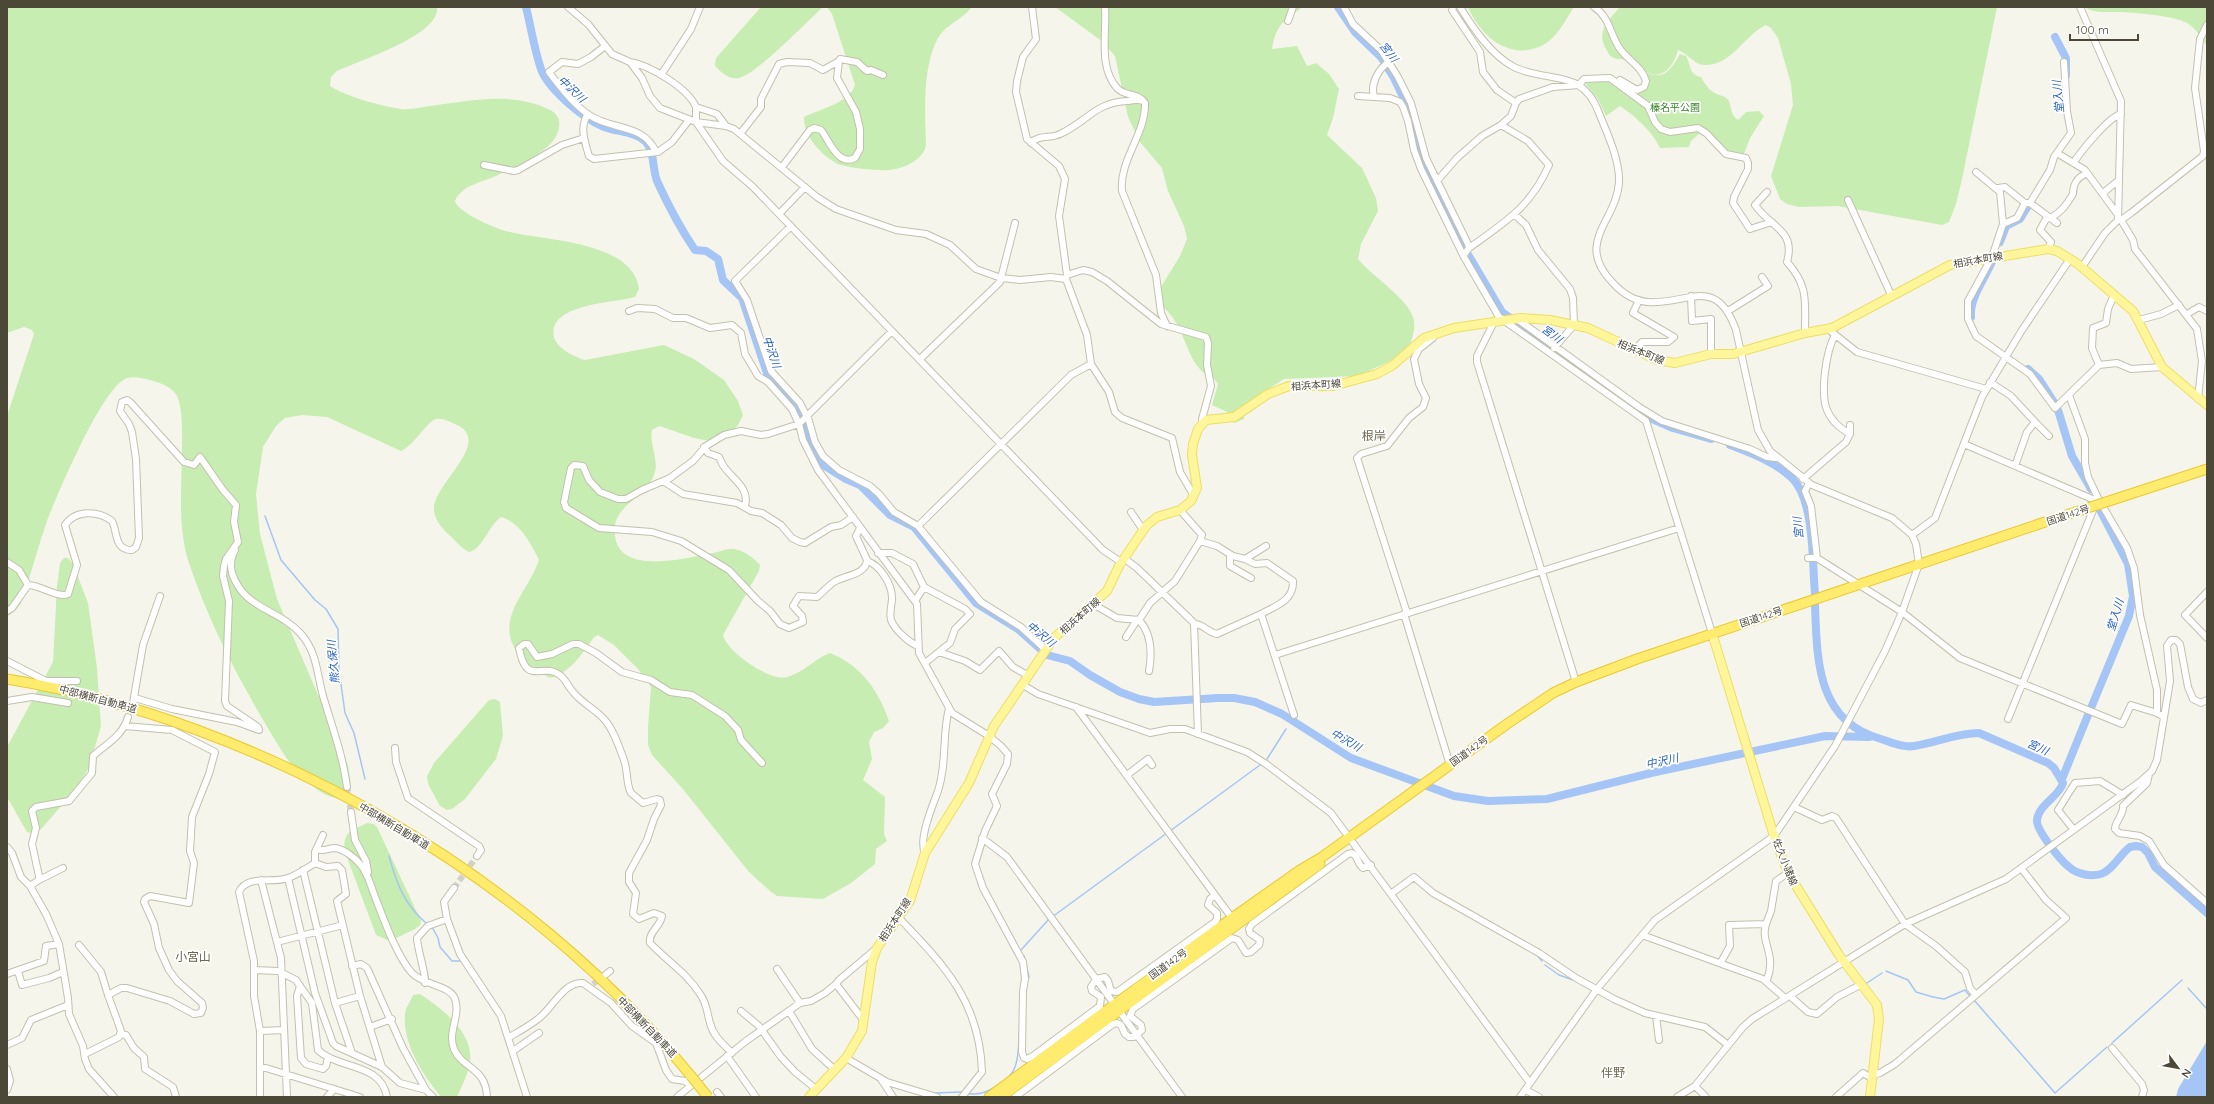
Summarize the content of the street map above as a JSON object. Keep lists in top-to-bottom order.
{
  "streets": {
    "highway": ["国道142号", "中部横断自動車道"],
    "main road": ["相浜本町線", "佐久小諸線"]
  },
  "crossings": [
    ["国道142号", "佐久小諸線"]
  ],
  "districts": ["根岸", "小宮山", "伴野"],
  "water": [
    "宮川",
    "中沢川",
    "堂入川",
    "熊久保川"
  ],
  "parks": ["榛名平公園"],
  "scale_bar": "100 m",
  "north": "bottom right"
}
